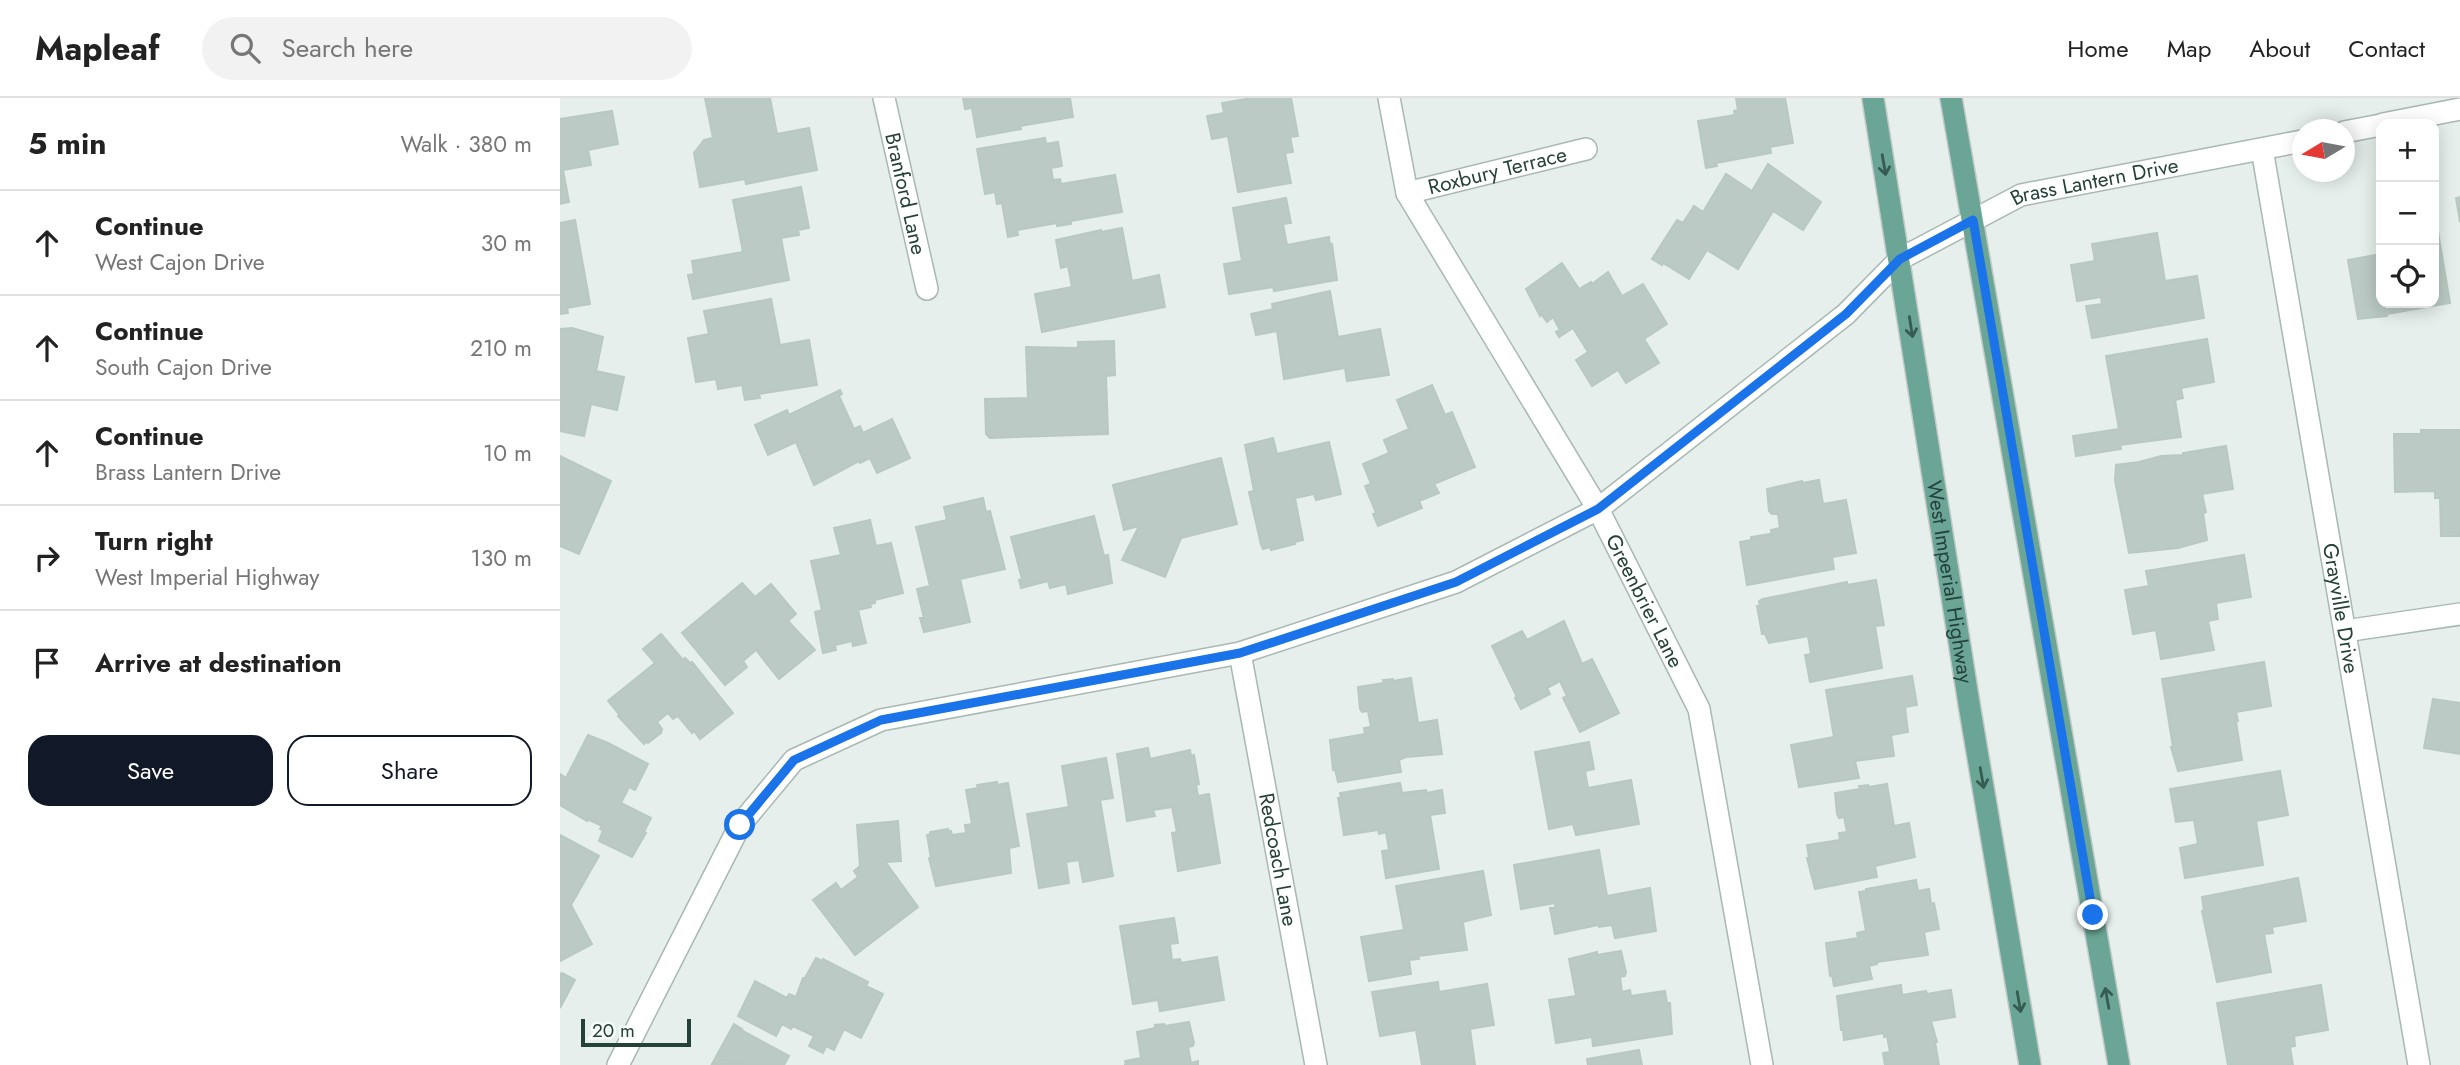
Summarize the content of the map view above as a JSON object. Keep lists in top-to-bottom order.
{
  "streets": {
    "main road": ["West Imperial Highway"],
    "street": [
      "Roxbury Terrace",
      "Brass Lantern Drive",
      "Branford Lane",
      "Greenbrier Lane",
      "Grayville Drive",
      "Redcoach Lane"
    ]
  },
  "crossings": [
    ["Roxbury Terrace", "Greenbrier Lane"],
    ["Brass Lantern Drive", "West Imperial Highway"],
    ["Brass Lantern Drive", "Greenbrier Lane"],
    ["Brass Lantern Drive", "Grayville Drive"],
    ["Brass Lantern Drive", "Redcoach Lane"]
  ],
  "scale_bar": "20 m",
  "north": "left",
  "page": {
    "header": "Mapleaf",
    "search": "Search here",
    "nav": [
      "Home",
      "Map",
      "About",
      "Contact"
    ],
    "heading": ["5 min", "Walk · 380 m"],
    "map_buttons": ["+", "−"],
    "list": [
      ["Continue", "West Cajon Drive", "30 m"],
      ["Continue", "South Cajon Drive", "210 m"],
      ["Continue", "Brass Lantern Drive", "10 m"],
      ["Turn right", "West Imperial Highway", "130 m"],
      "Arrive at destination"
    ],
    "buttons": ["Save", "Share"],
    "scale": "20 m"
  }
}
